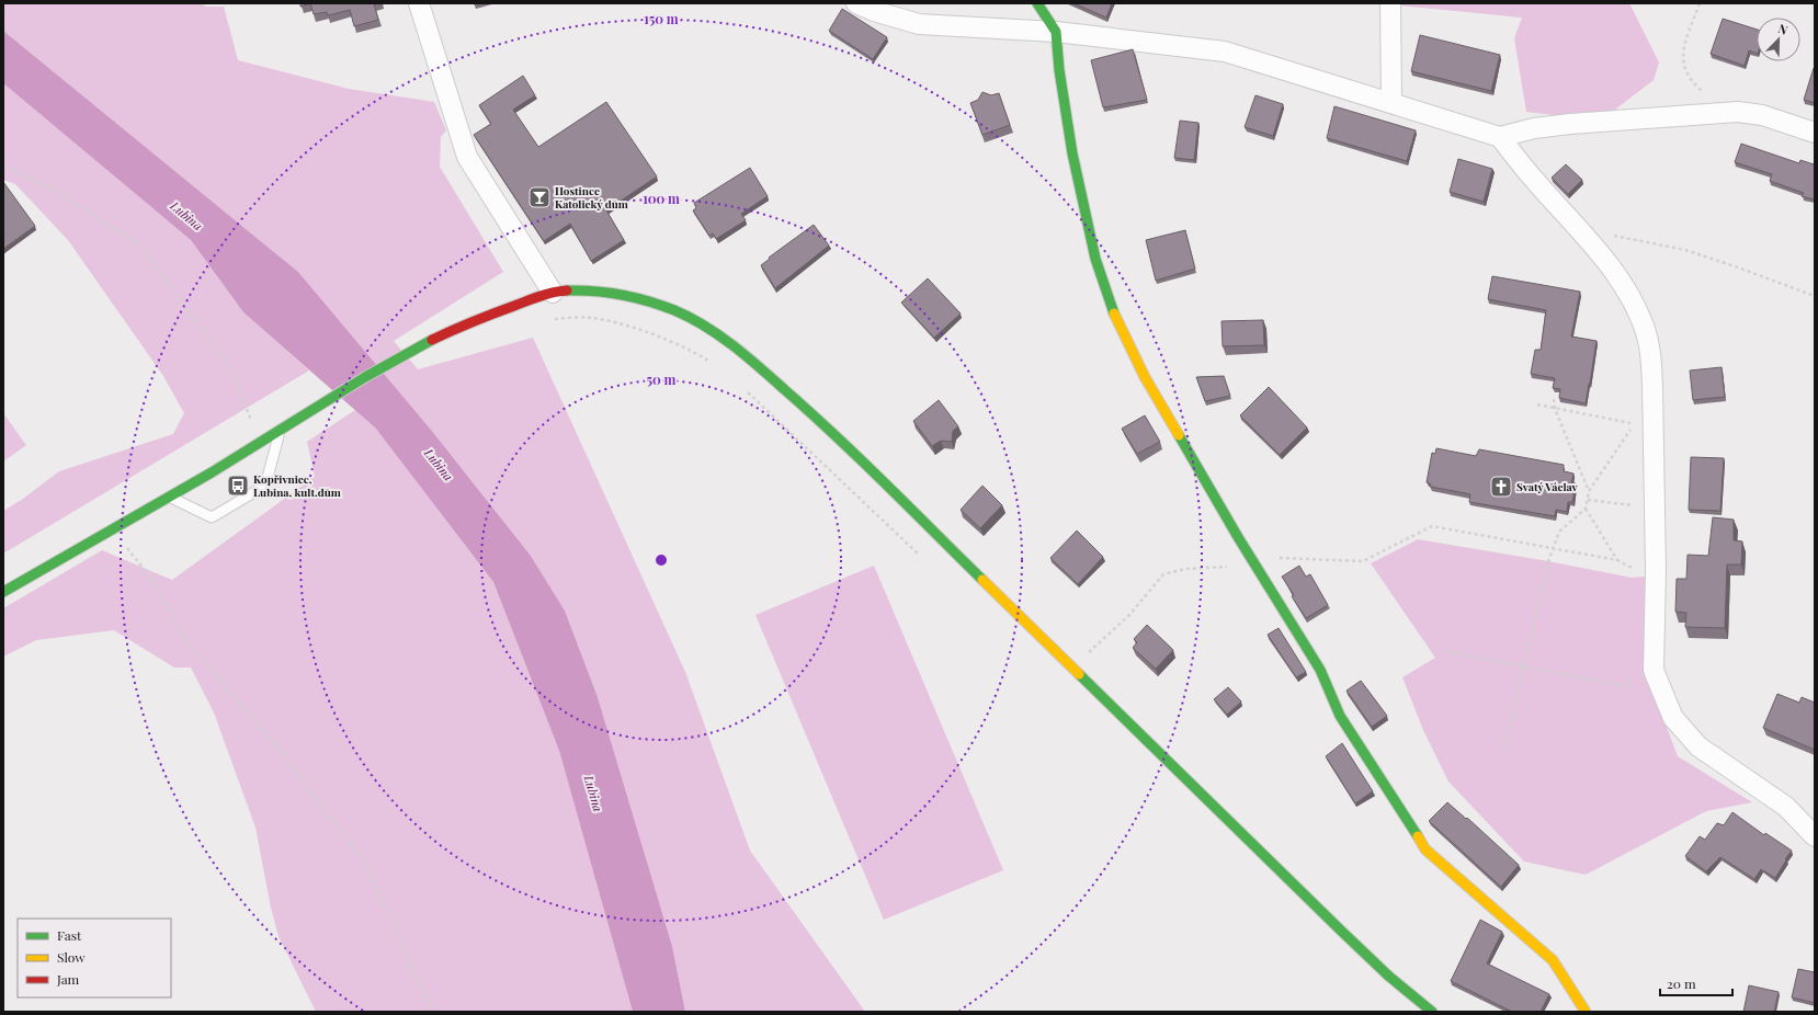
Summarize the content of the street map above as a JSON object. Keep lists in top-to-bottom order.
{
  "water": ["Lubina"],
  "places": {
    "bar": ["Hostinec Katolický dům"],
    "bus stop": ["Kopřivnice, Lubina, kult.dům"],
    "church": ["Svatý Václav"]
  },
  "legend": ["Fast", "Slow", "Jam"],
  "scale_bar": "20 m",
  "north": "top right",
  "rings": ["150 m", "100 m", "50 m"]
}
